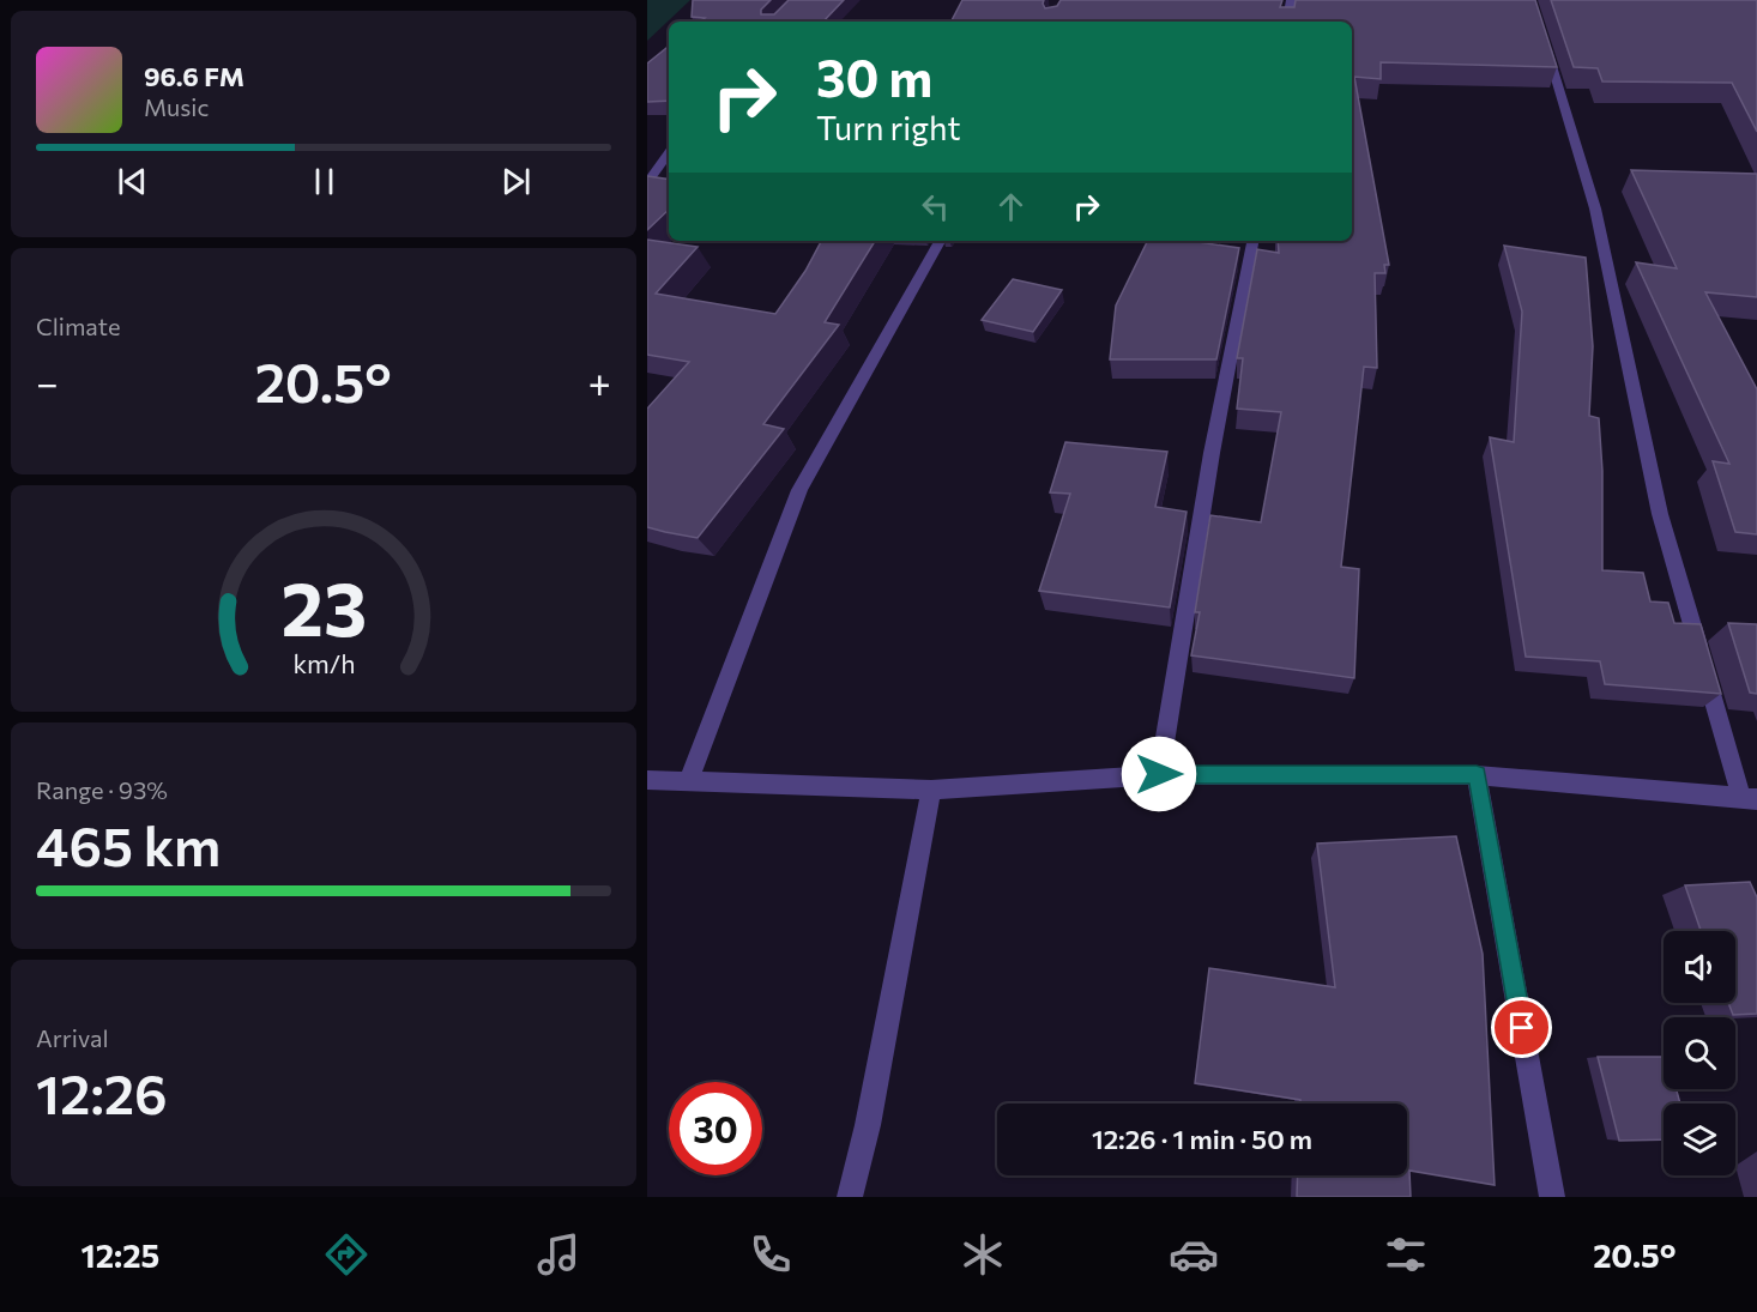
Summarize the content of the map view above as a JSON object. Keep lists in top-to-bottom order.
{
  "page": {
    "turn": ["30 m", "Turn right"],
    "song": ["96.6 FM", "Music"],
    "tile": [
      "Climate",
      ["Range · 93%", "465 km"],
      ["Arrival", "12:26"]
    ],
    "heat": ["−", "20.5°", "+"],
    "limit": "30",
    "trip": "12:26 · 1 min · 50 m",
    "tabs": ["12:25", "20.5°"],
    "gauge": ["23", "km/h"]
  }
}
